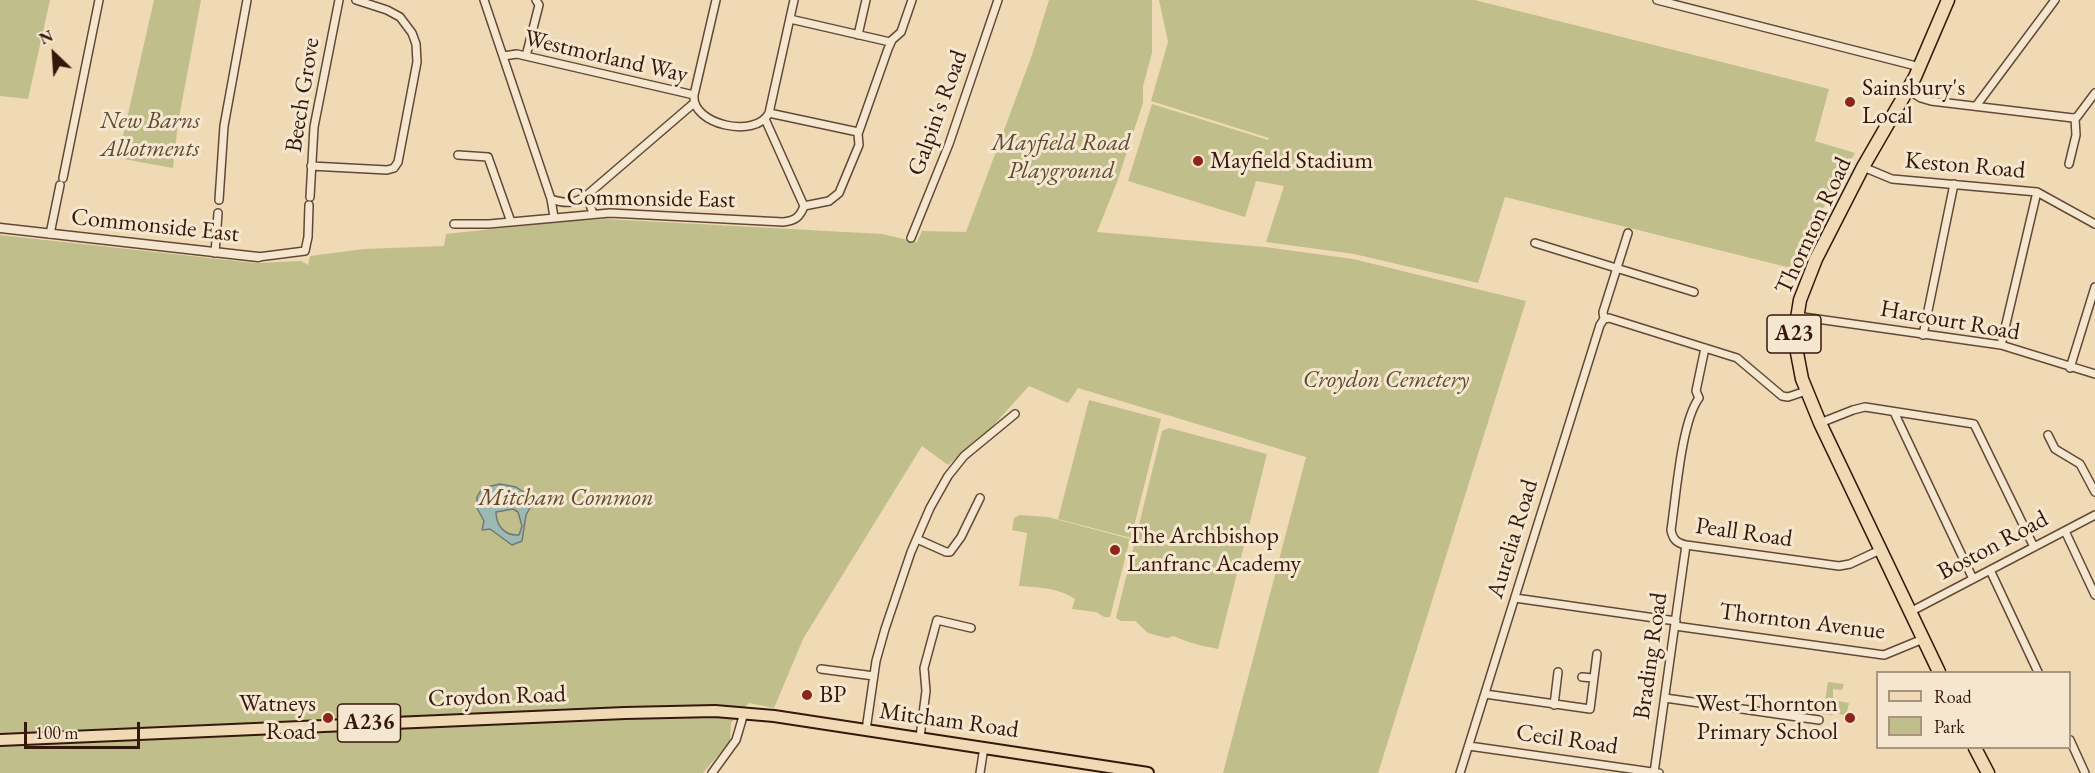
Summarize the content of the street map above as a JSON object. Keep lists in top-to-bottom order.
{
  "streets": {
    "highway": ["Thornton Road", "A23"],
    "main road": ["Croydon Road", "Mitcham Road", "A236"],
    "street": [
      "Westmorland Way",
      "Beech Grove",
      "Galpin's Road",
      "Keston Road",
      "Commonside East",
      "Harcourt Road",
      "Peall Road",
      "Aurelia Road",
      "Boston Road",
      "Thornton Avenue",
      "Brading Road",
      "Cecil Road"
    ]
  },
  "crossings": [
    ["Beech Grove", "Commonside East"],
    ["Keston Road", "Thornton Road"],
    ["Thornton Road", "Harcourt Road"],
    ["Thornton Road", "Peall Road"],
    ["Thornton Road", "Boston Road"],
    ["Thornton Road", "Thornton Avenue"],
    ["Peall Road", "Brading Road"],
    ["Aurelia Road", "Thornton Avenue"],
    ["Aurelia Road", "Cecil Road"],
    ["Thornton Avenue", "Brading Road"],
    ["Brading Road", "Cecil Road"],
    ["Croydon Road", "Mitcham Road"]
  ],
  "parks": [
    "New Barns Allotments",
    "Mayfield Road Playground",
    "Croydon Cemetery",
    "Mitcham Common"
  ],
  "places": [
    "Sainsbury's Local",
    "Mayfield Stadium",
    "The Archbishop Lanfranc Academy",
    "BP",
    "Watneys Road",
    "West Thornton Primary School"
  ],
  "legend": ["Road", "Park"],
  "scale_bar": "100 m",
  "north": "top left"
}
